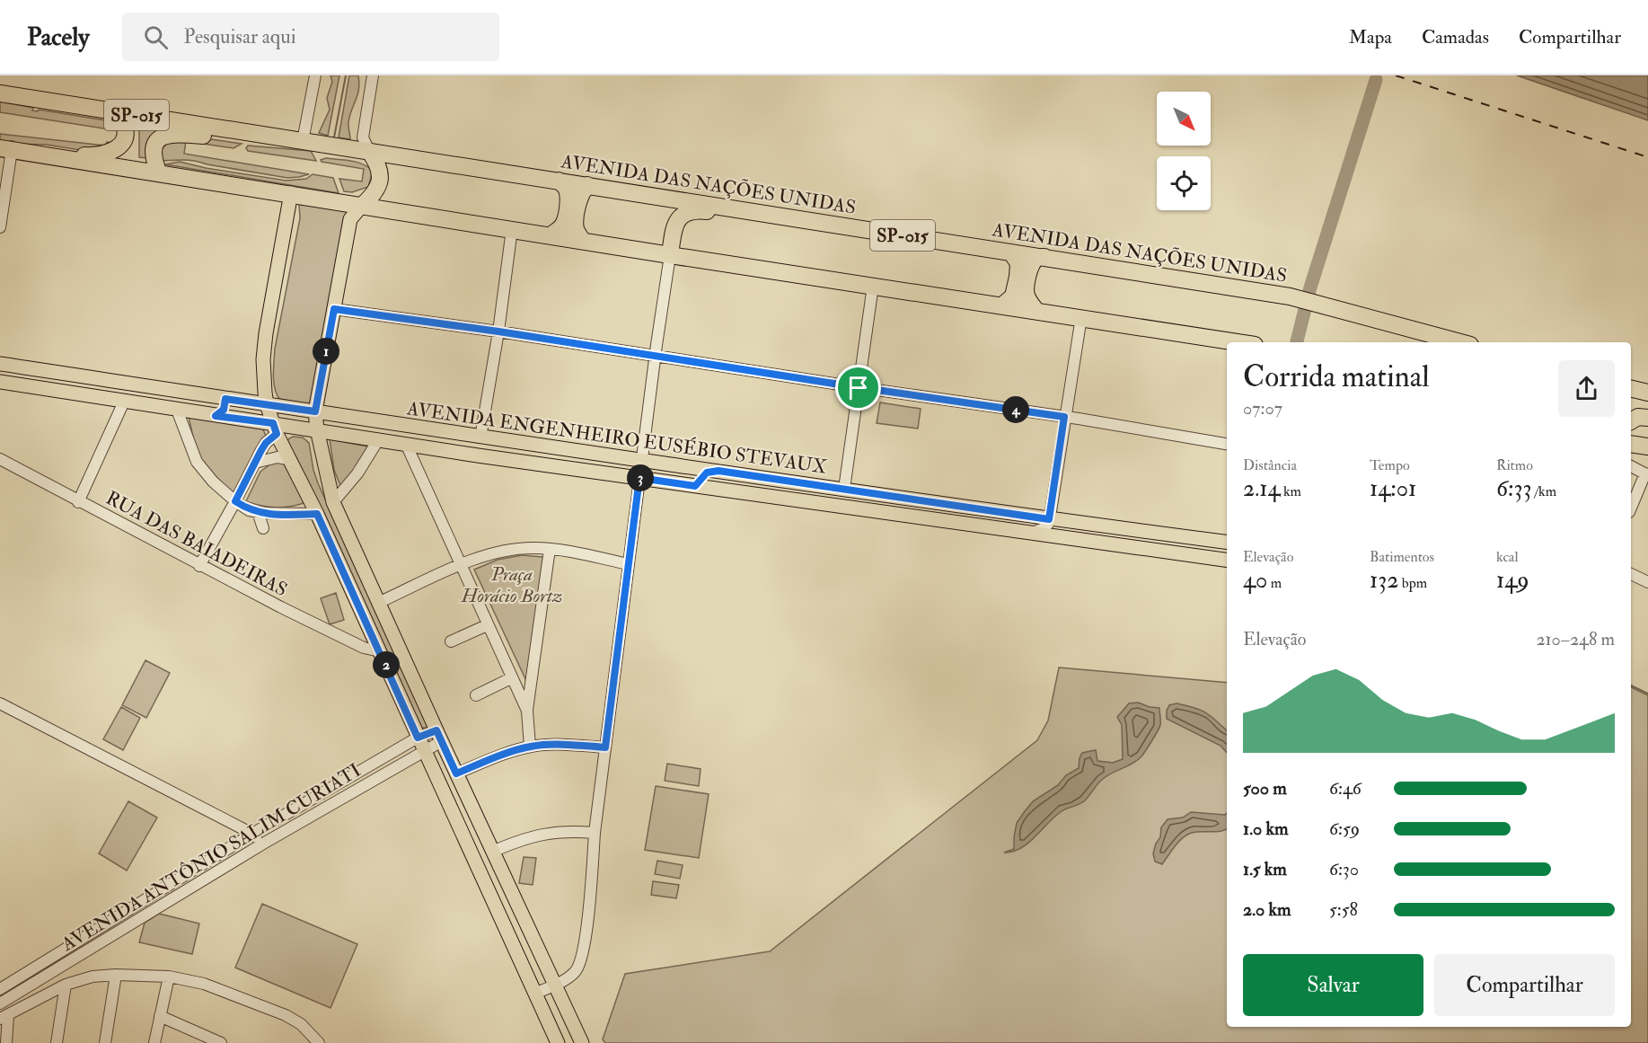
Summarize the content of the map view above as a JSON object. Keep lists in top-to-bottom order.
{
  "streets": {
    "highway": ["SP-015", "AVENIDA DAS NAÇÕES UNIDAS"],
    "main road": ["AVENIDA ENGENHEIRO EUSÉBIO STEVAUX"],
    "street": ["RUA DAS BAIADEIRAS", "AVENIDA ANTÔNIO SALIM CURIATI"]
  },
  "parks": ["Praça Horácio Bortz"],
  "north": "bottom right",
  "page": {
    "header": "Pacely",
    "search": "Pesquisar aqui",
    "nav": ["Mapa", "Camadas", "Compartilhar"],
    "pins": [
      "1",
      "4",
      "3",
      "2"
    ],
    "heading": ["Corrida matinal", "07:07"],
    "stats": [
      ["Distância", "2.14 km"],
      ["Tempo", "14:01"],
      ["Ritmo", "6:33 /km"],
      ["Elevação", "40 m"],
      ["Batimentos", "132 bpm"],
      ["kcal", "149"]
    ],
    "chart": ["Elevação", "210–248 m"],
    "list": [
      {
        "name": "500 m",
        "note": "6:46"
      },
      {
        "name": "1.0 km",
        "note": "6:59"
      },
      {
        "name": "1.5 km",
        "note": "6:30"
      },
      {
        "name": "2.0 km",
        "note": "5:58"
      }
    ],
    "buttons": ["Salvar", "Compartilhar"]
  }
}
